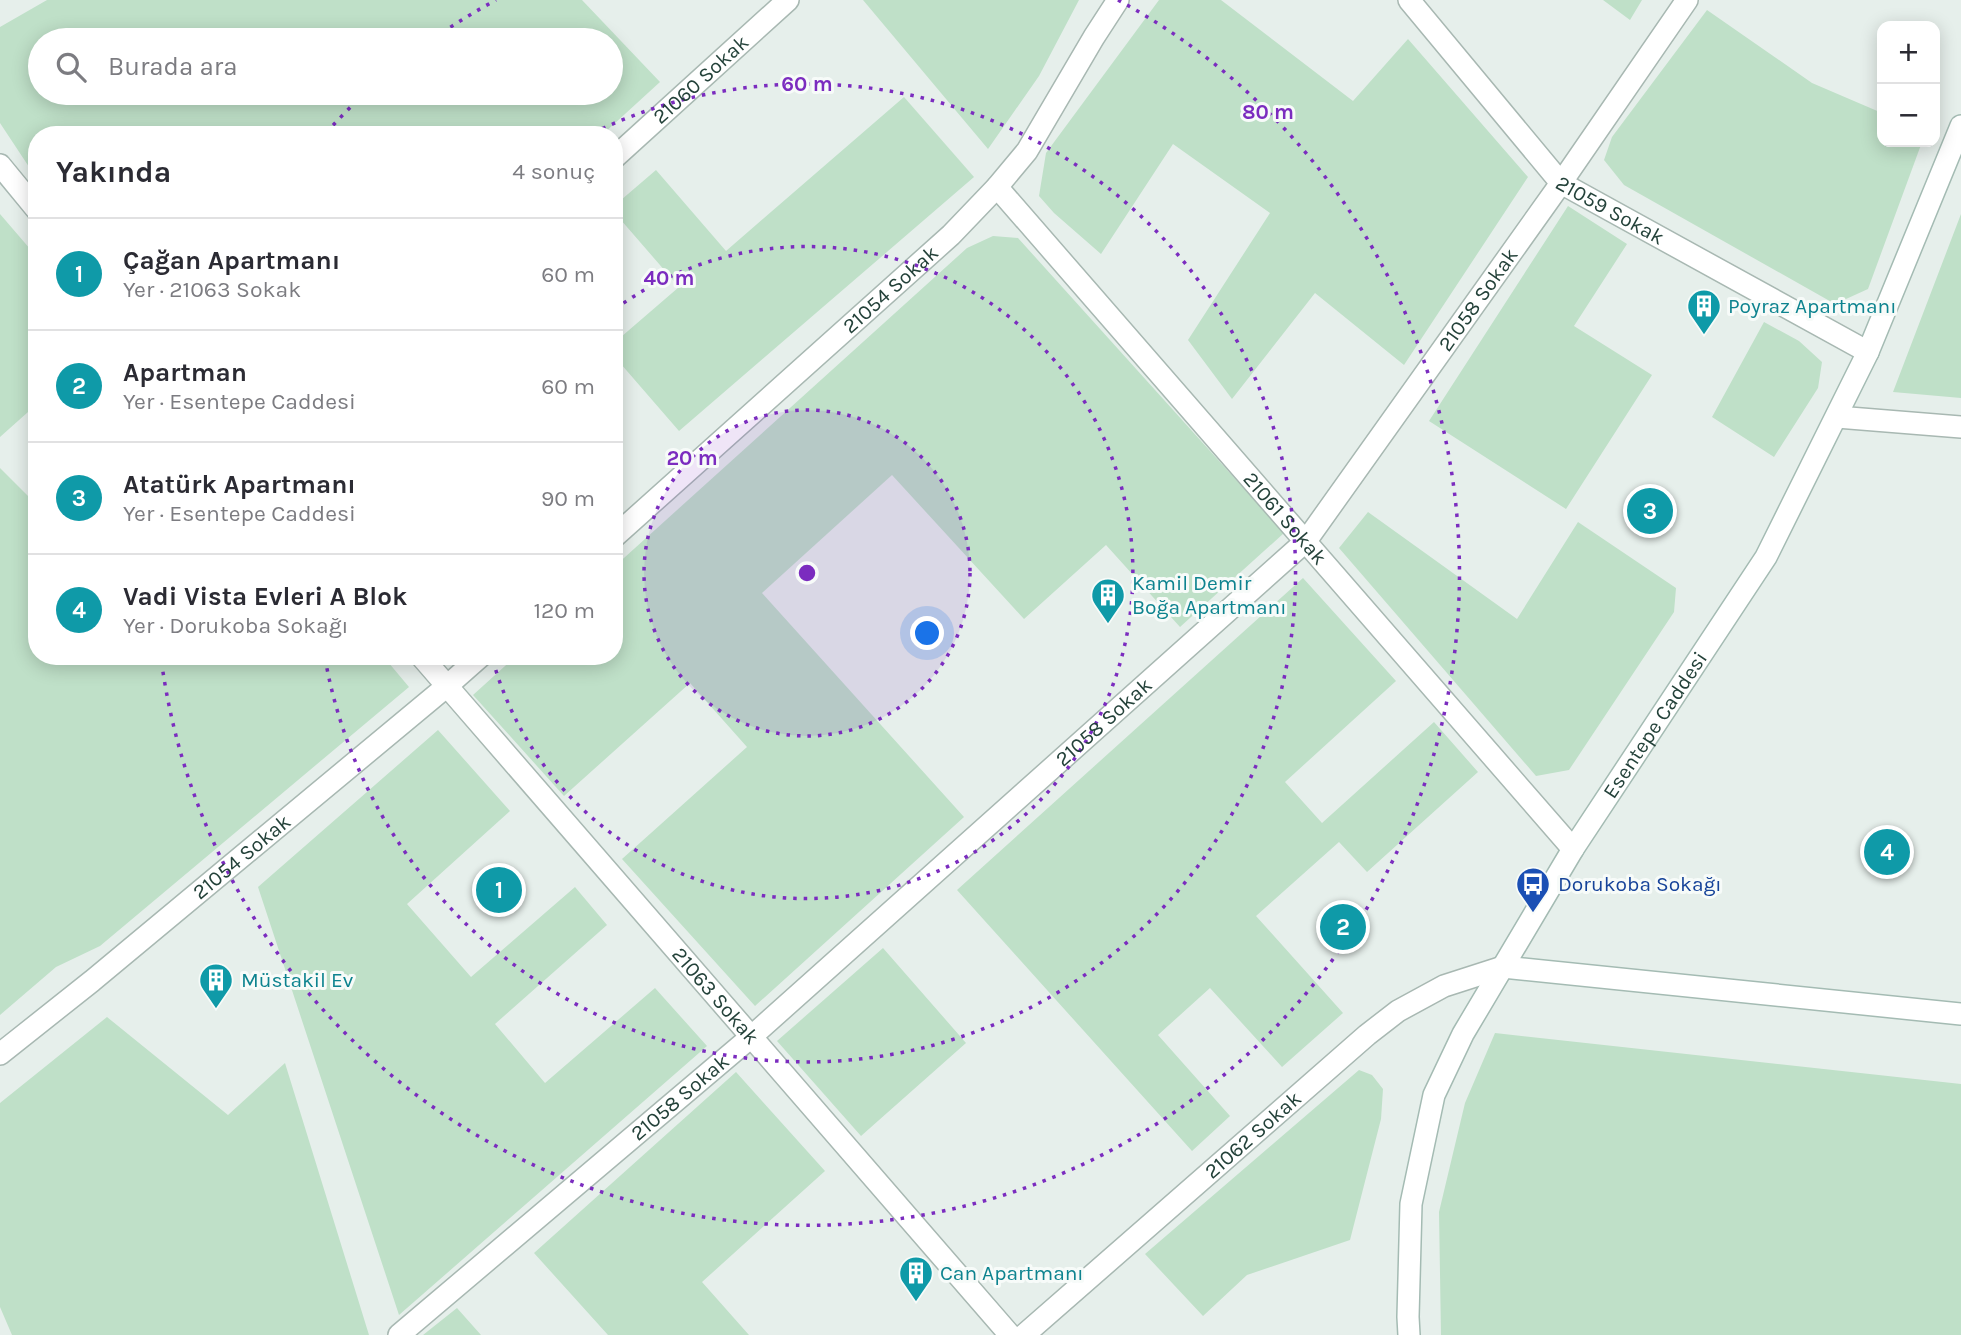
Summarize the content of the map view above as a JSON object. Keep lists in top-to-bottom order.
{
  "streets": {
    "street": [
      "21060 Sokak",
      "21059 Sokak",
      "21054 Sokak",
      "21058 Sokak",
      "21061 Sokak",
      "Esentepe Caddesi",
      "21063 Sokak",
      "21062 Sokak"
    ]
  },
  "crossings": [
    ["21059 Sokak", "21058 Sokak"],
    ["21059 Sokak", "Esentepe Caddesi"],
    ["21054 Sokak", "21061 Sokak"],
    ["21054 Sokak", "21063 Sokak"],
    ["21058 Sokak", "21061 Sokak"],
    ["21058 Sokak", "21063 Sokak"],
    ["21061 Sokak", "Esentepe Caddesi"],
    ["Esentepe Caddesi", "21062 Sokak"]
  ],
  "places": {
    "building": [
      "Poyraz Apartmanı",
      "Kamil Demir Boğa Apartmanı",
      "Müstakil Ev",
      "Can Apartmanı"
    ],
    "bus stop": ["Dorukoba Sokağı"]
  },
  "page": {
    "map_buttons": ["+", "−"],
    "search": "Burada ara",
    "heading": ["Yakında", "4 sonuç"],
    "list": [
      {
        "mark": "1",
        "name": "Çağan Apartmanı",
        "note": "Yer · 21063 Sokak",
        "value": "60 m"
      },
      {
        "mark": "2",
        "name": "Apartman",
        "note": "Yer · Esentepe Caddesi",
        "value": "60 m"
      },
      {
        "mark": "3",
        "name": "Atatürk Apartmanı",
        "note": "Yer · Esentepe Caddesi",
        "value": "90 m"
      },
      {
        "mark": "4",
        "name": "Vadi Vista Evleri A Blok",
        "note": "Yer · Dorukoba Sokağı",
        "value": "120 m"
      }
    ],
    "pins": [
      "3",
      "4",
      "1",
      "2"
    ]
  },
  "rings": [
    "60 m",
    "80 m",
    "40 m",
    "20 m"
  ]
}
